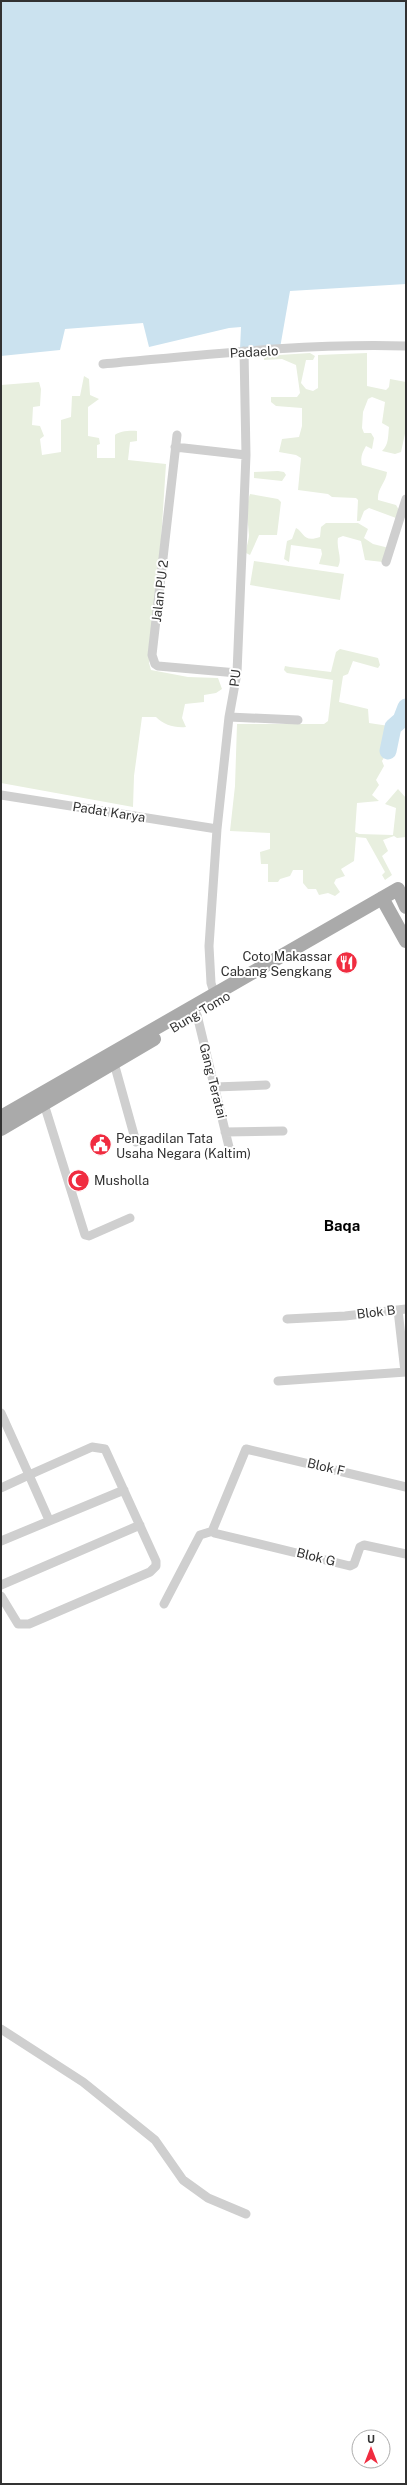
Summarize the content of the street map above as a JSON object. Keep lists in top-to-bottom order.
{
  "streets": {
    "main road": ["Bung Tomo"],
    "street": [
      "Padaelo",
      "Jalan PU 2",
      "PU",
      "Padat Karya",
      "Gang Teratai",
      "Blok B",
      "Blok F",
      "Blok G"
    ]
  },
  "crossings": [
    ["Padaelo", "PU"],
    ["Jalan PU 2", "PU"],
    ["PU", "Padat Karya"],
    ["PU", "Bung Tomo"],
    ["Bung Tomo", "Gang Teratai"],
    ["Blok F", "Blok G"]
  ],
  "districts": ["Baqa"],
  "places": {
    "restaurant": ["Coto Makassar Cabang Sengkang"],
    "public building": ["Pengadilan Tata Usaha Negara (Kaltim)"],
    "mosque": ["Musholla"]
  },
  "north": "top"
}
